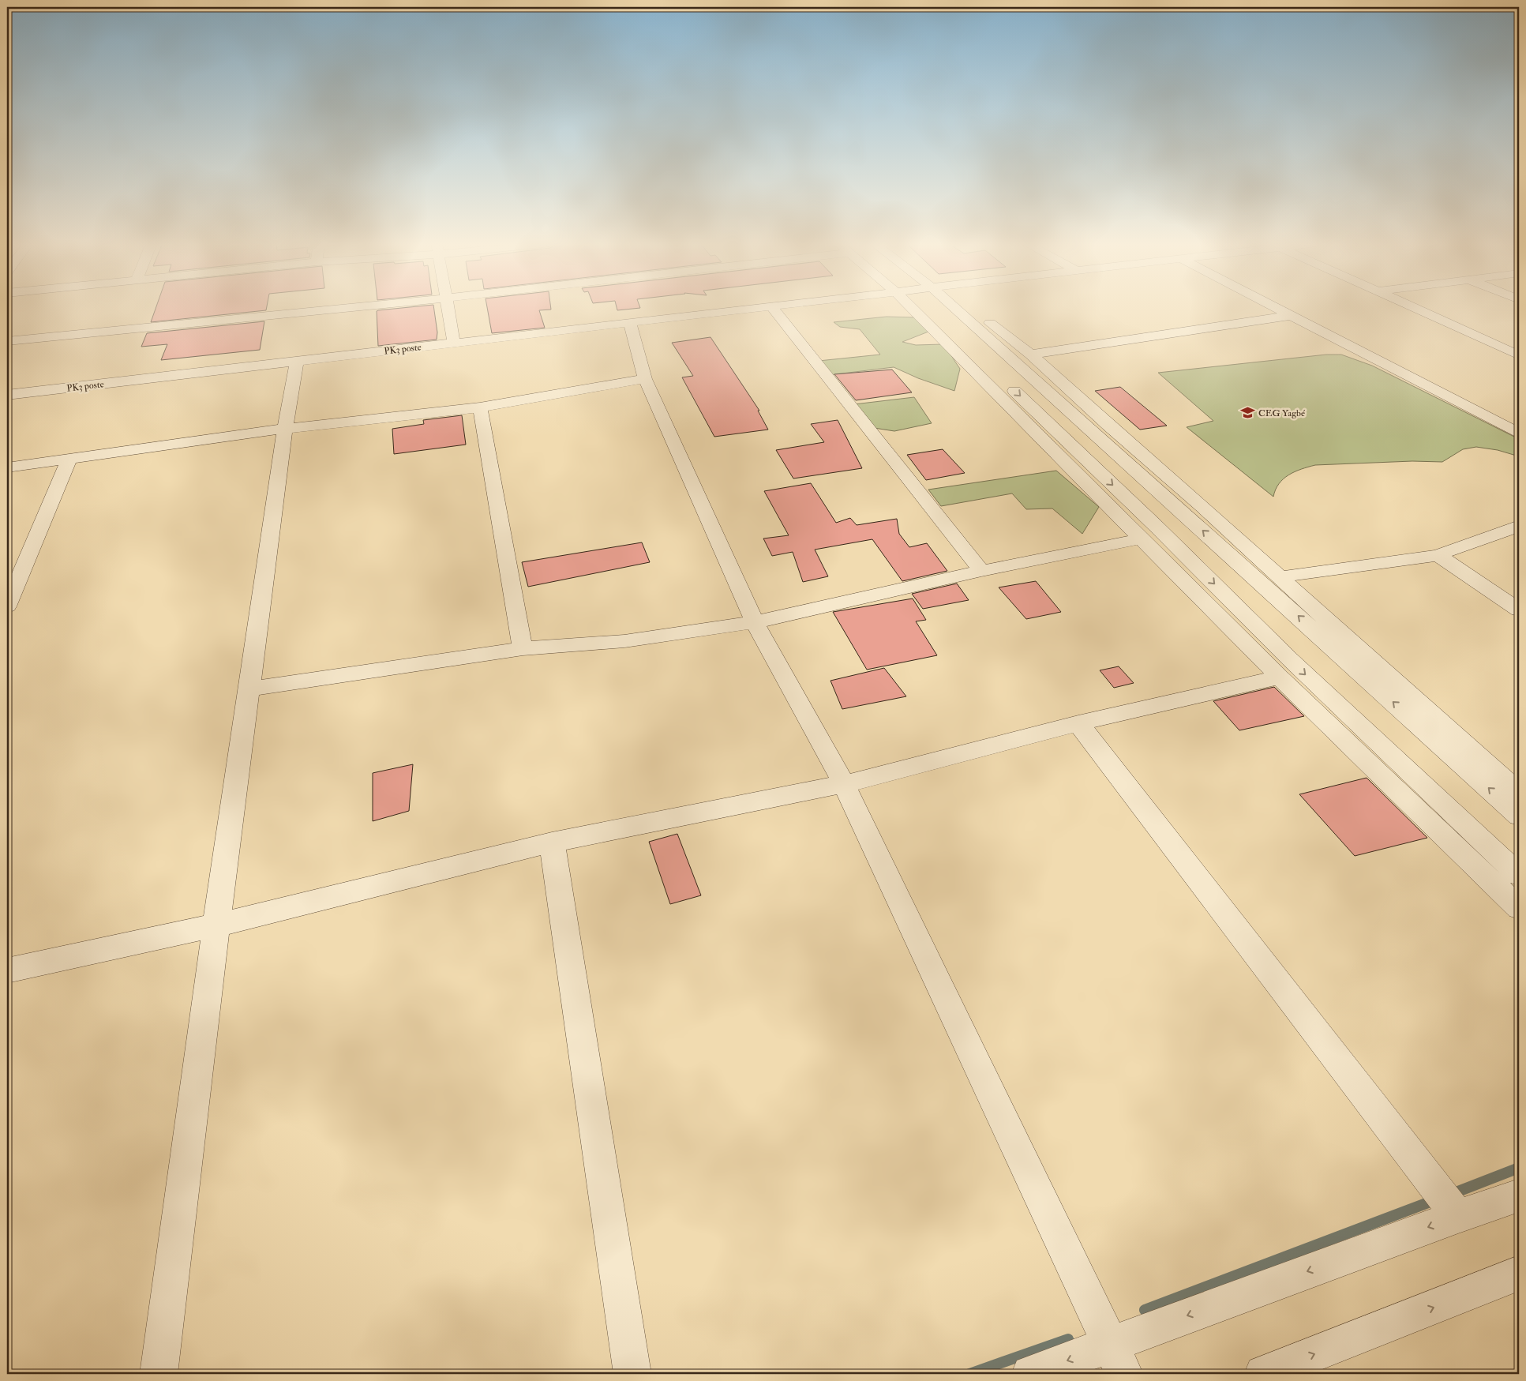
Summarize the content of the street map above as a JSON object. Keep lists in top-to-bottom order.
{
  "streets": {
    "street": ["PK3 poste"]
  },
  "places": {
    "school or university": ["CEG Yagbé"]
  }
}
